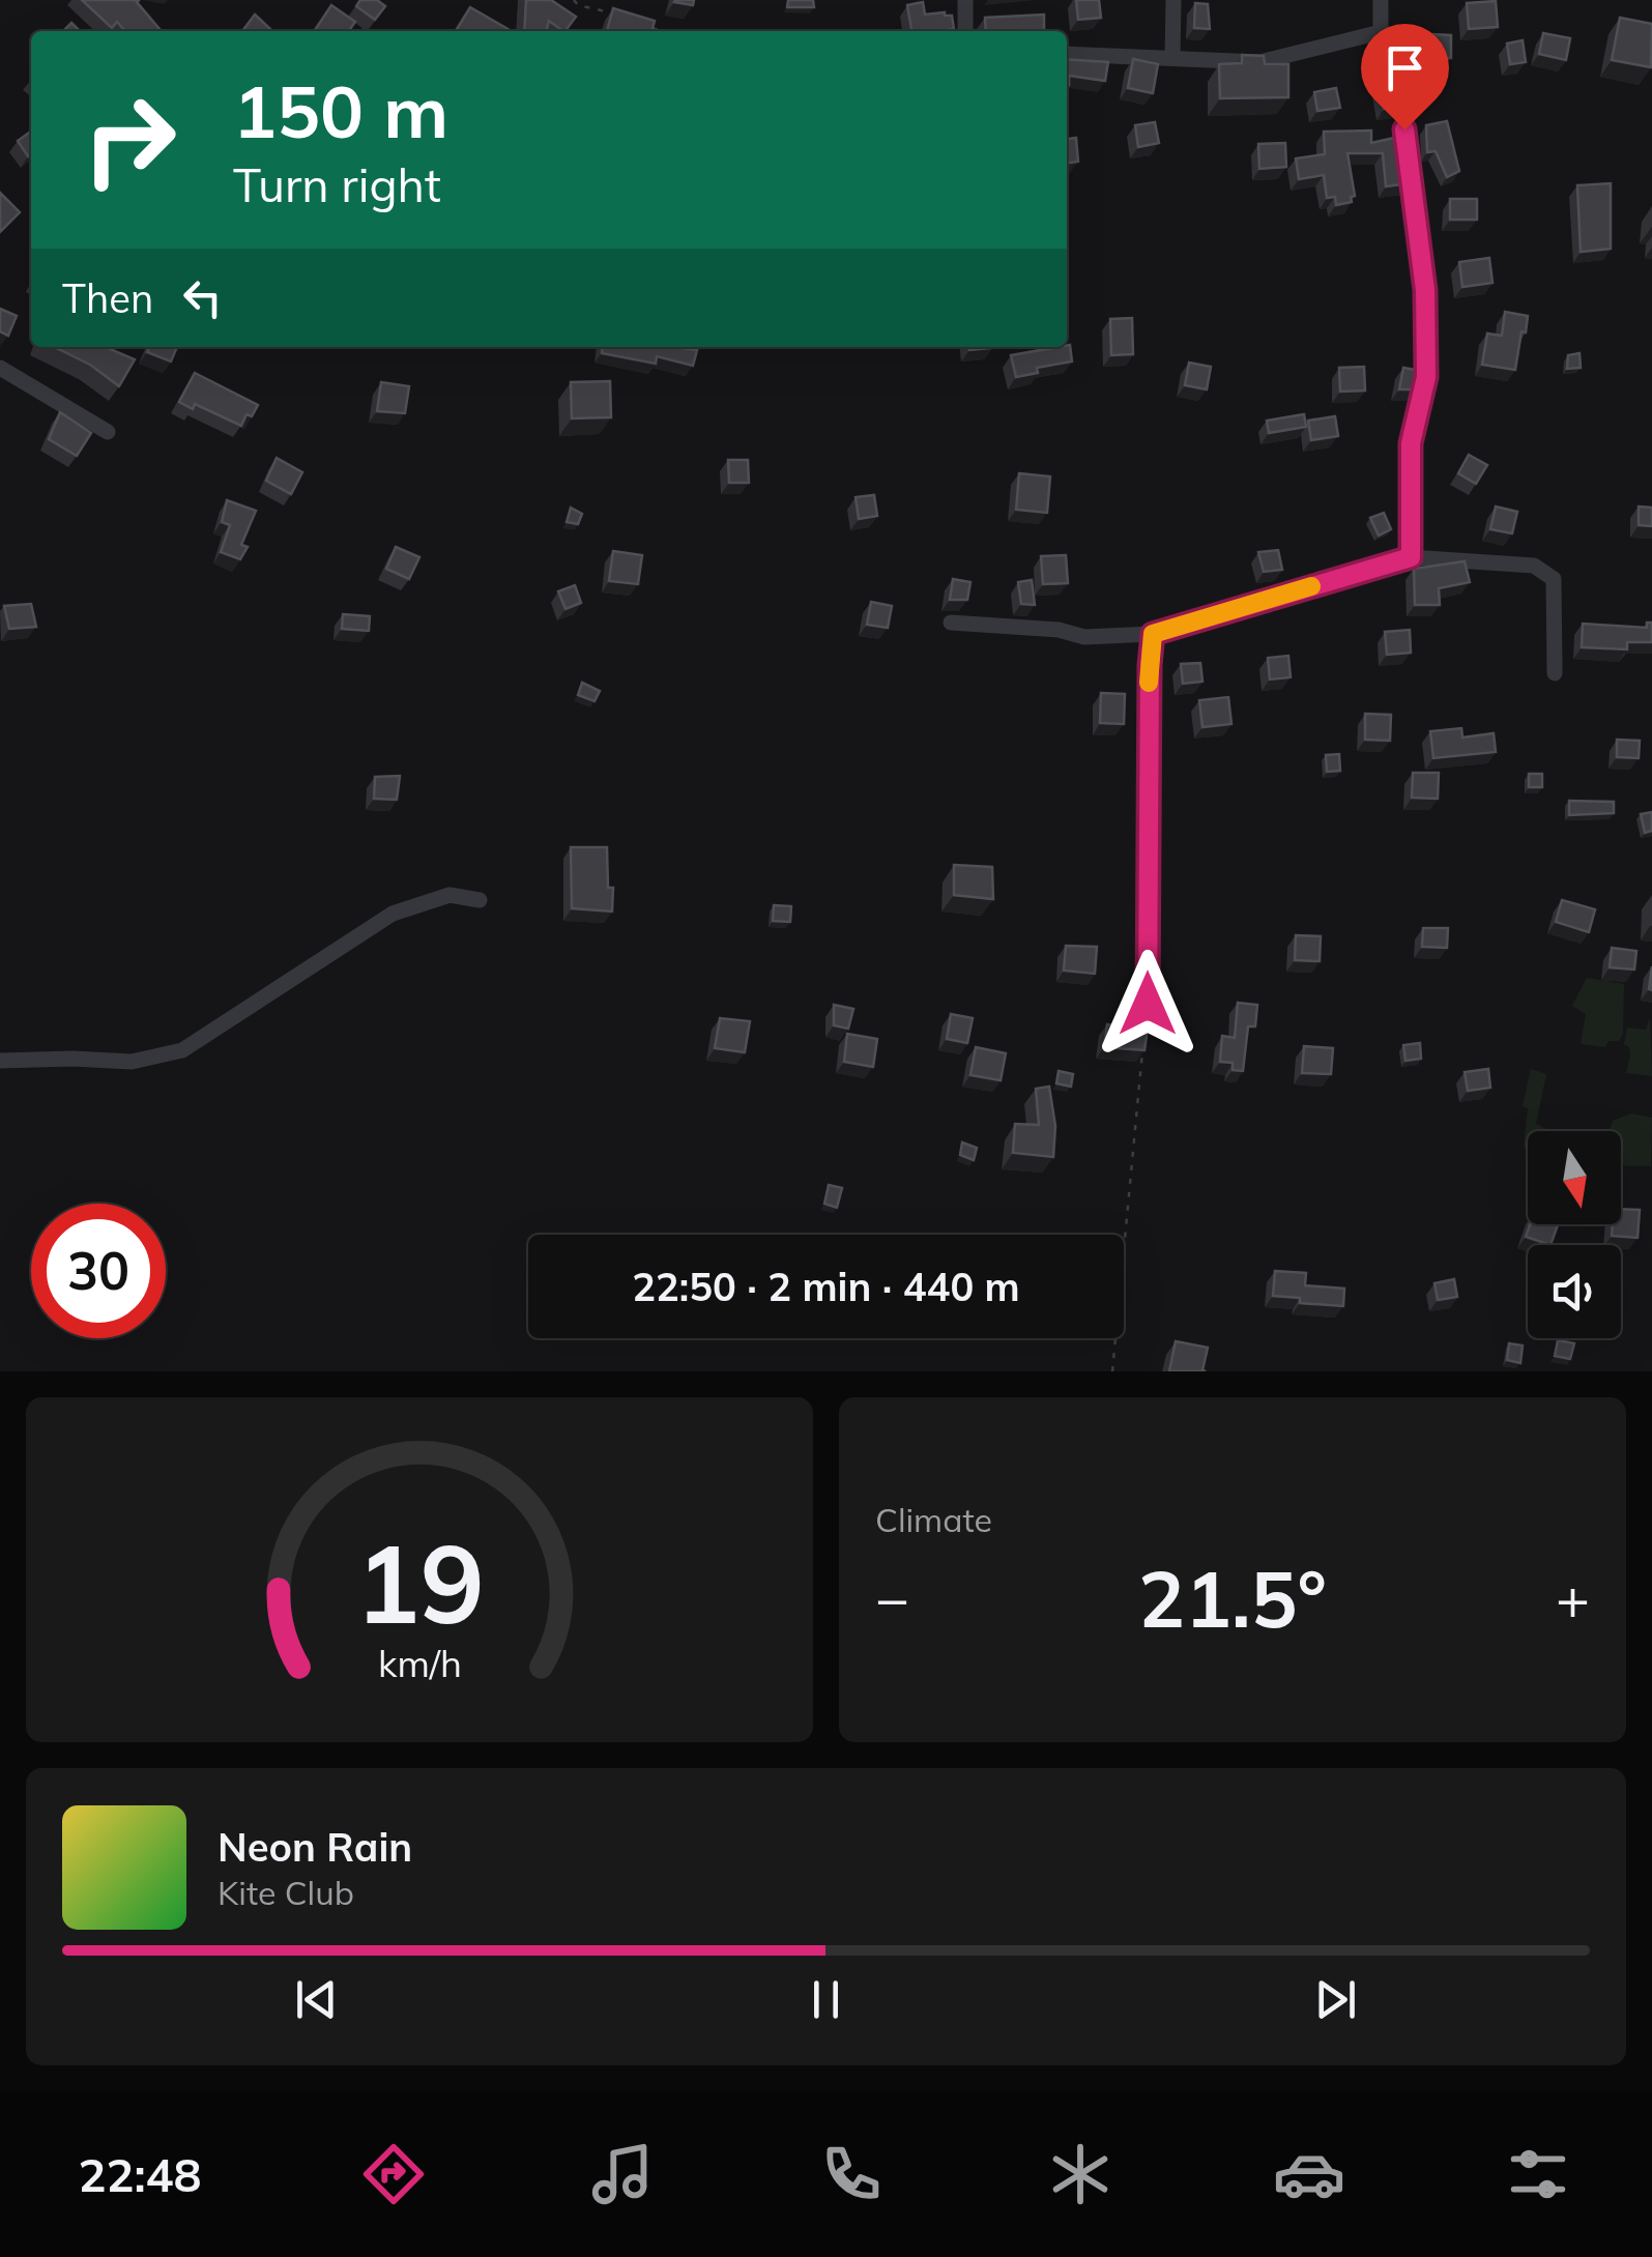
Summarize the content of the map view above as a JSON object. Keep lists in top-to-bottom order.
{
  "north": "bottom",
  "page": {
    "turn": ["150 m", "Turn right"],
    "then": "Then",
    "limit": "30",
    "trip": "22:50 · 2 min · 440 m",
    "tile": "Climate",
    "heat": ["−", "21.5°", "+"],
    "song": ["Neon Rain", "Kite Club"],
    "tabs": "22:48",
    "gauge": ["19", "km/h"]
  }
}
